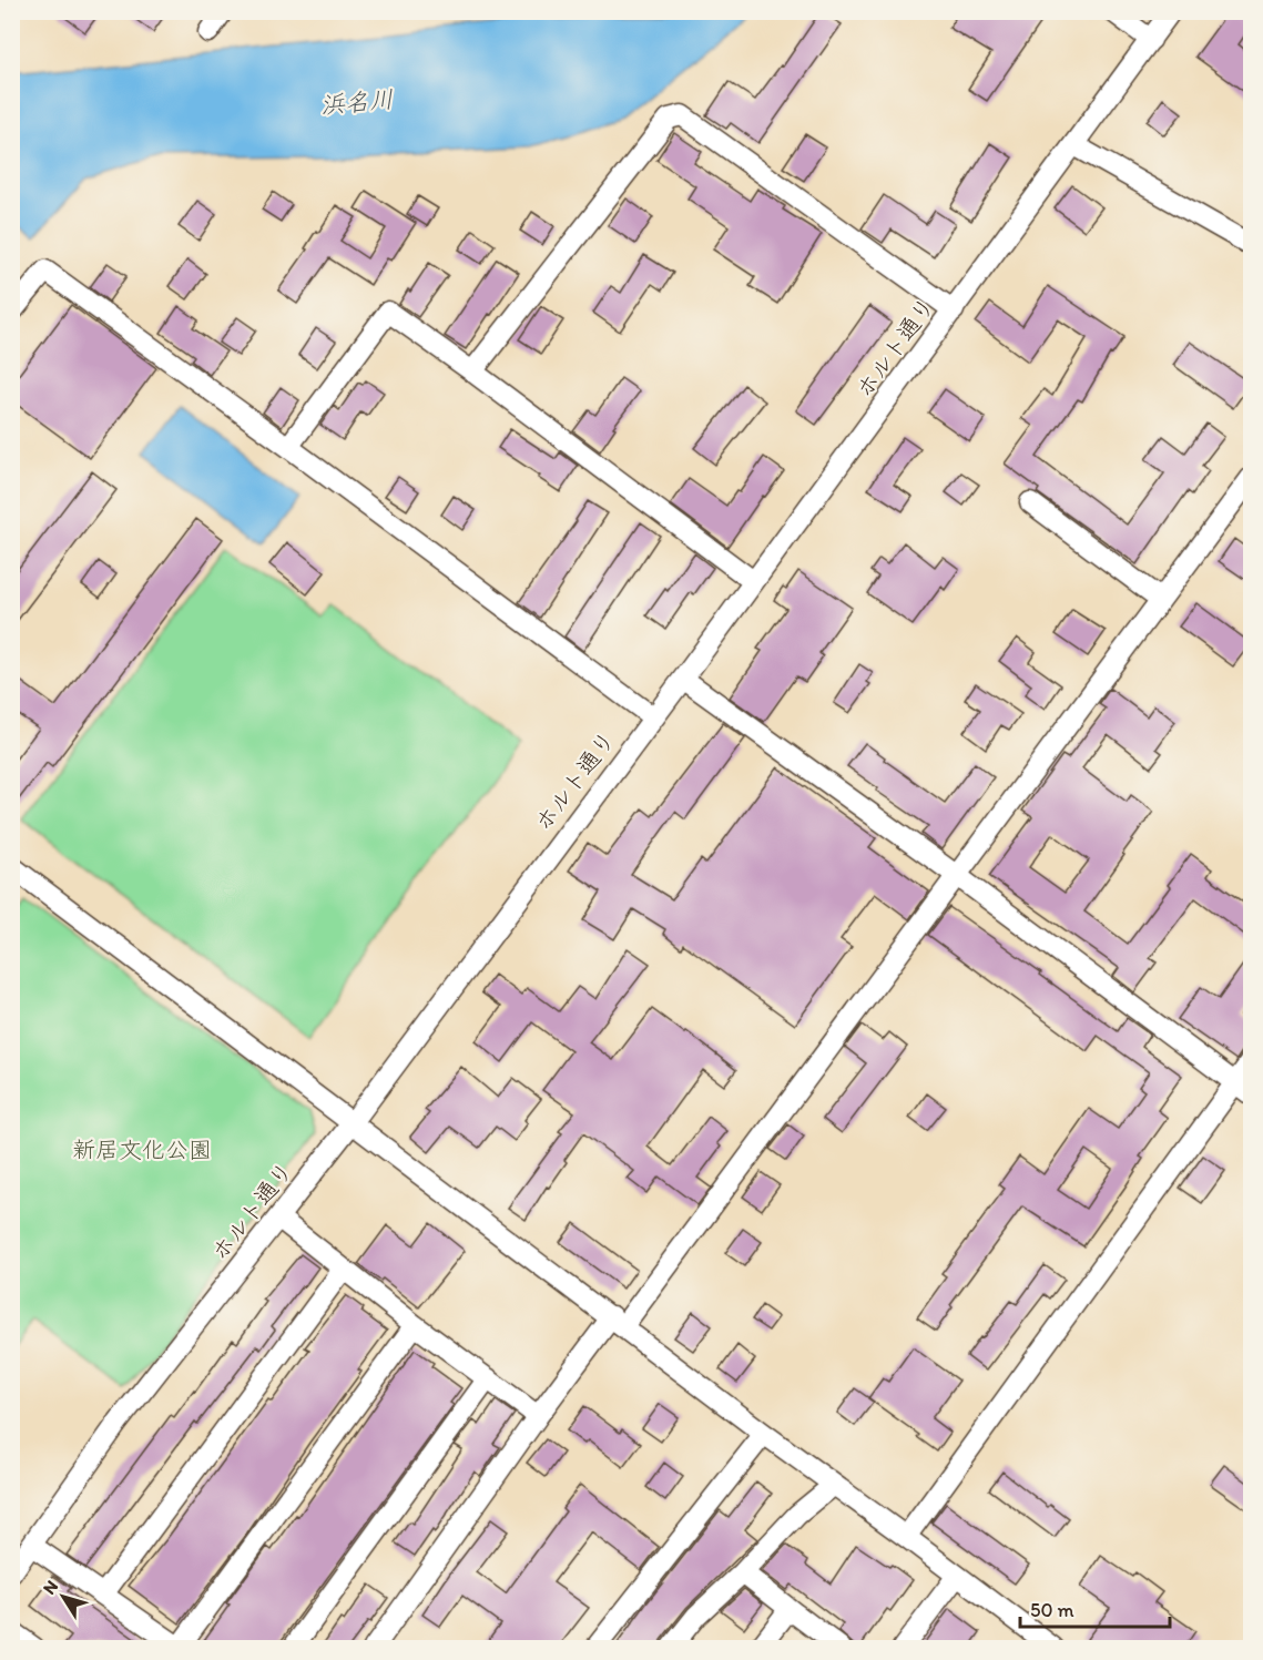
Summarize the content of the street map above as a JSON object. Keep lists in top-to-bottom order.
{
  "streets": {
    "street": ["ホルト通り"]
  },
  "water": ["浜名川"],
  "parks": ["新居文化公園"],
  "scale_bar": "50 m",
  "north": "top left"
}
